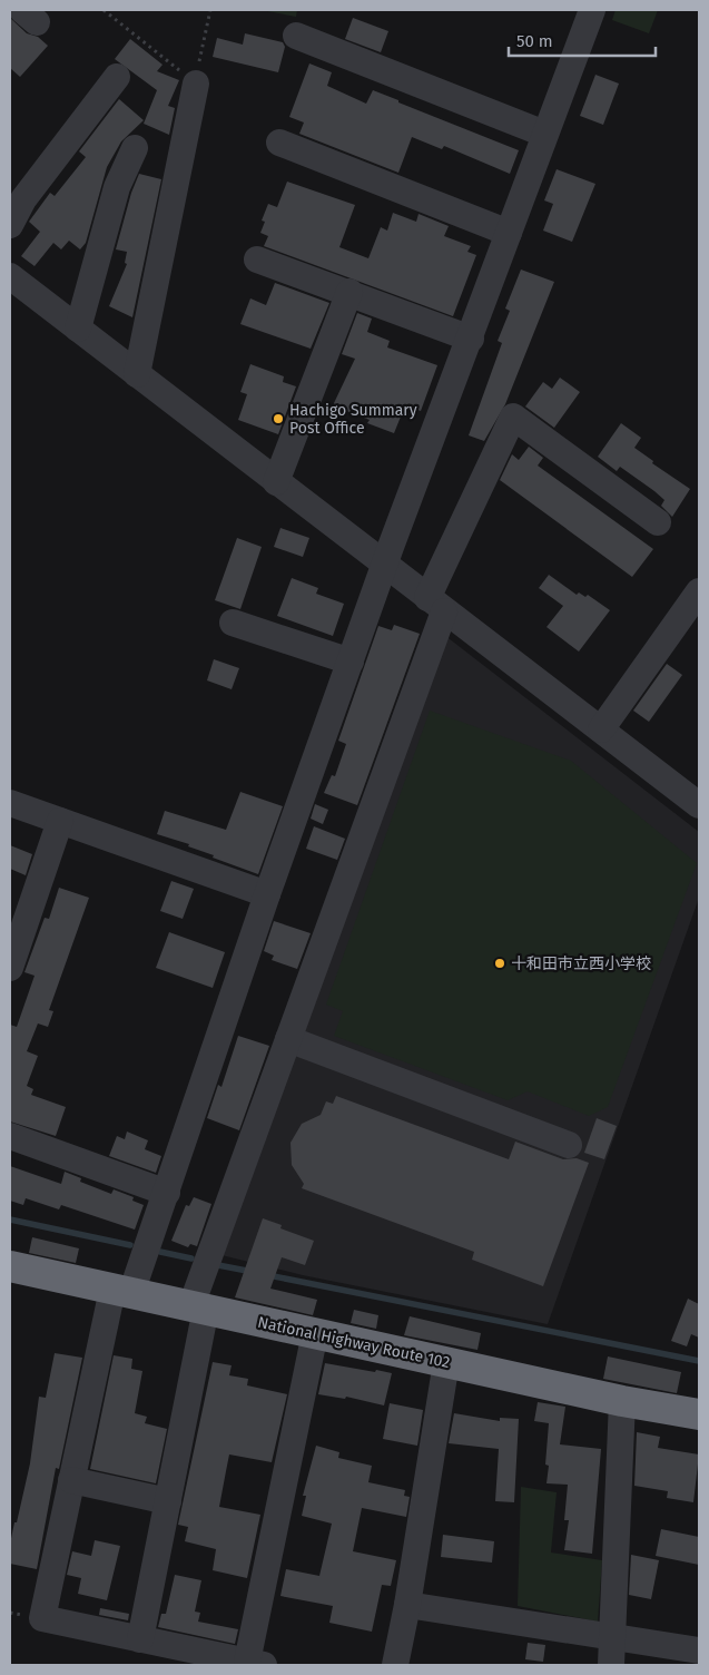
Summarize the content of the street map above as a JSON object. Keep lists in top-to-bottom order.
{
  "streets": {
    "highway": ["National Highway Route 102"]
  },
  "places": ["Hachigo Summary Post Office", "十和田市立西小学校"],
  "scale_bar": "50 m"
}
